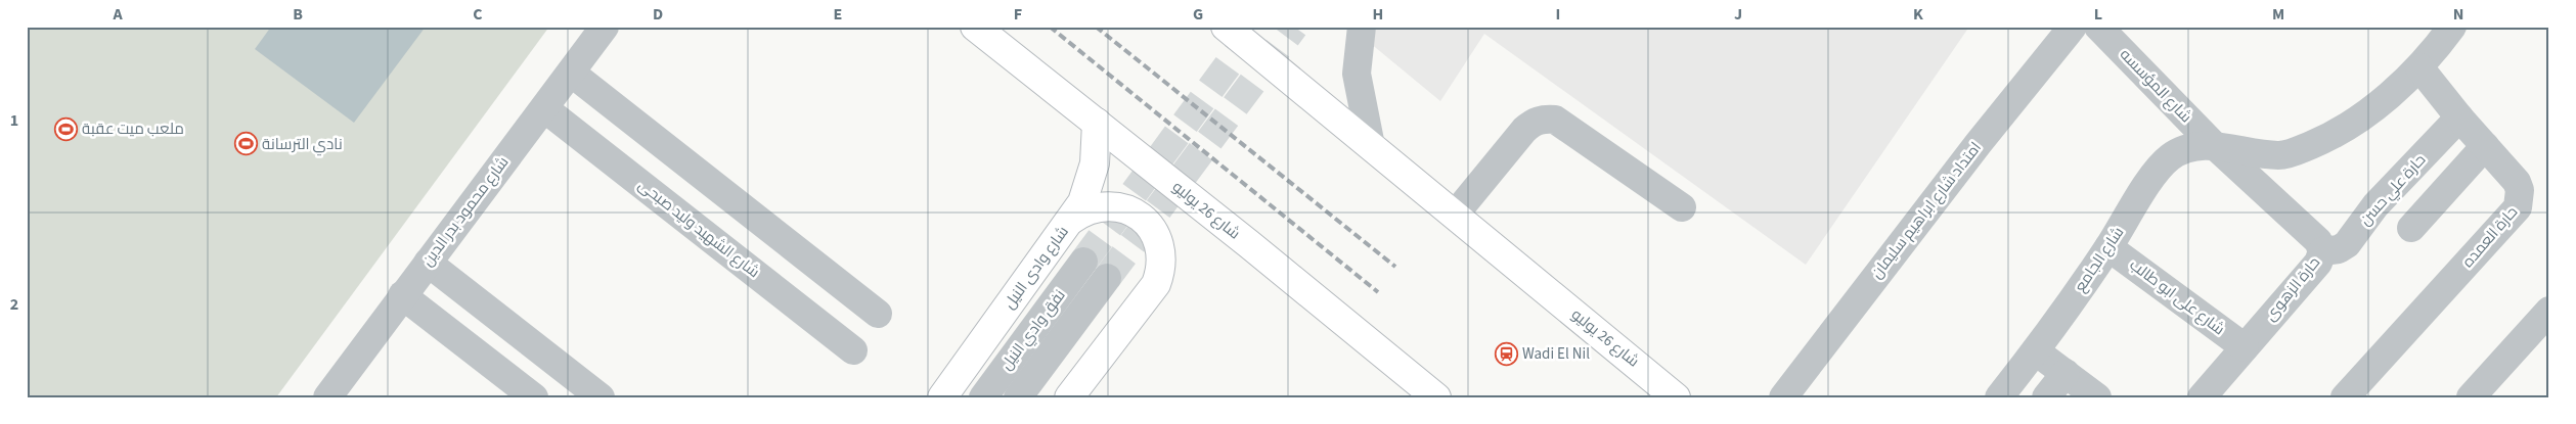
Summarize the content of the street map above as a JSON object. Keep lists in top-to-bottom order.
{
  "streets": {
    "main road": ["شارع 26 يوليو", "شارع وادى النيل"],
    "street": [
      "شارع المؤسسه",
      "حارة علي حسن",
      "امتداد شارع ابراهيم سليمان",
      "شارع محمود بدر الدين",
      "شارع الشهيد وليد صبحى",
      "حارة العمده",
      "شارع الجامع",
      "حارة الزهوى",
      "شارع على ابو طالب",
      "نفق وادي النيل"
    ]
  },
  "crossings": [
    ["شارع المؤسسه", "شارع الجامع"],
    ["شارع المؤسسه", "حارة الزهوى"],
    ["حارة علي حسن", "حارة العمده"],
    ["حارة علي حسن", "حارة الزهوى"],
    ["شارع 26 يوليو", "شارع وادى النيل"],
    ["شارع محمود بدر الدين", "شارع الشهيد وليد صبحى"],
    ["شارع الجامع", "حارة الزهوى"],
    ["شارع الجامع", "شارع على ابو طالب"],
    ["حارة الزهوى", "شارع على ابو طالب"]
  ],
  "places": {
    "sports": ["ملعب ميت عقبة", "نادي الترسانة"],
    "station": ["Wadi El Nil"]
  },
  "grid": {
    "columns": [
      "A",
      "B",
      "C",
      "D",
      "E",
      "F",
      "G",
      "H",
      "I",
      "J",
      "K",
      "L",
      "M",
      "N"
    ],
    "rows": ["1", "2"]
  }
}
